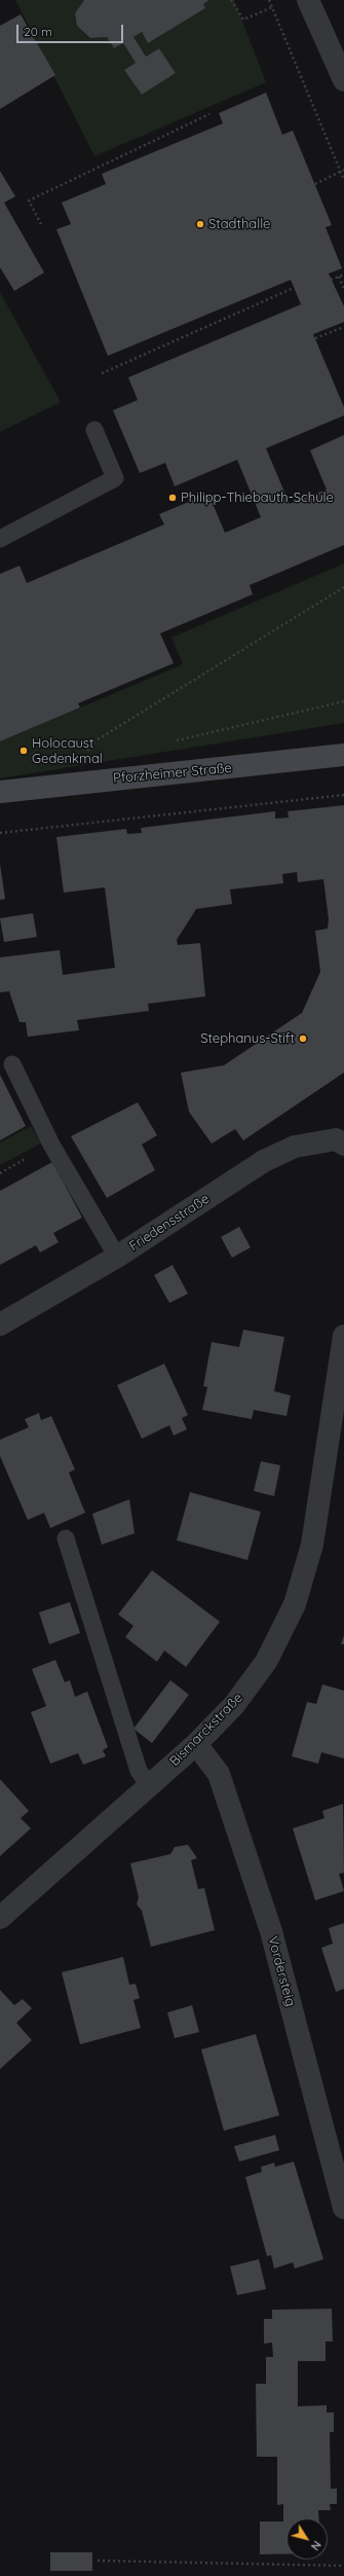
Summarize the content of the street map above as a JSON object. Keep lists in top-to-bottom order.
{
  "streets": {
    "main road": ["Pforzheimer Straße"],
    "street": ["Friedensstraße", "Bismarckstraße", "Vordersteig"]
  },
  "crossings": [
    ["Bismarckstraße", "Vordersteig"]
  ],
  "places": [
    "Stadthalle",
    "Philipp-Thiebauth-Schule",
    "Holocaust Gedenkmal",
    "Stephanus-Stift"
  ],
  "scale_bar": "20 m",
  "north": "bottom right"
}
